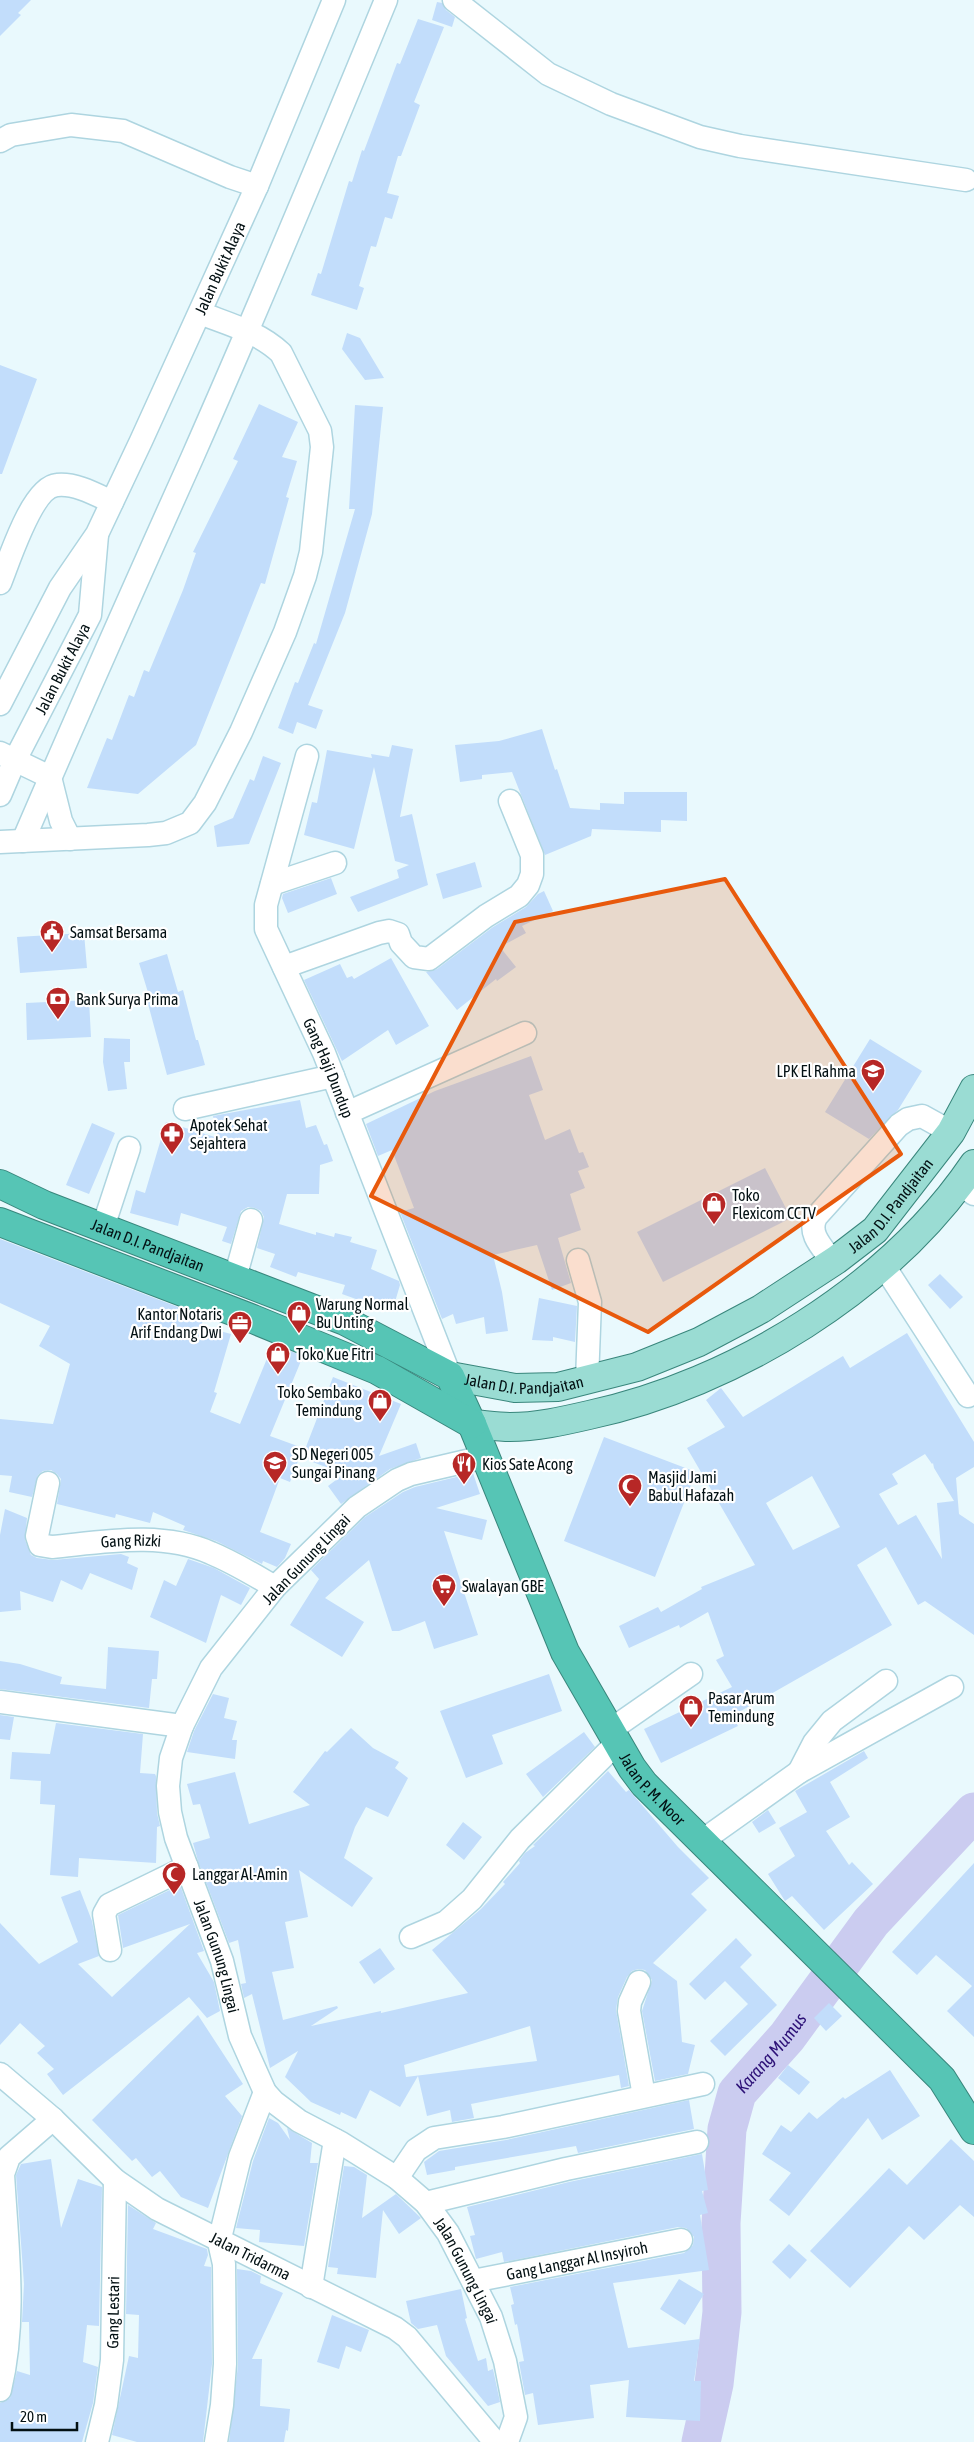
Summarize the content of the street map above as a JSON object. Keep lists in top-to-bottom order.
{
  "streets": {
    "highway": ["Jalan D.I. Pandjaitan", "Jalan P. M. Noor"],
    "street": [
      "Jalan Bukit Alaya",
      "Gang Haji Dundup",
      "Gang Rizki",
      "Jalan Gunung Lingai",
      "Jalan Tridarma",
      "Gang Langgar Al Insyiroh",
      "Gang Lestari"
    ]
  },
  "crossings": [
    ["Gang Haji Dundup", "Jalan D.I. Pandjaitan"],
    ["Gang Haji Dundup", "Jalan P. M. Noor"],
    ["Jalan D.I. Pandjaitan", "Jalan P. M. Noor"],
    ["Gang Rizki", "Jalan Gunung Lingai"],
    ["Jalan Gunung Lingai", "Jalan P. M. Noor"],
    ["Jalan Gunung Lingai", "Gang Langgar Al Insyiroh"],
    ["Jalan Tridarma", "Gang Lestari"]
  ],
  "water": ["Karang Mumus"],
  "places": {
    "public building": ["Samsat Bersama"],
    "bank": ["Bank Surya Prima"],
    "school or university": ["LPK El Rahma", "SD Negeri 005 Sungai Pinang"],
    "pharmacy": ["Apotek Sehat Sejahtera"],
    "shop": [
      "Toko Flexicom CCTV",
      "Warung Normal Bu Unting",
      "Toko Kue Fitri",
      "Toko Sembako Temindung",
      "Pasar Arum Temindung"
    ],
    "office": ["Kantor Notaris Arif Endang Dwi"],
    "restaurant": ["Kios Sate Acong"],
    "mosque": ["Masjid Jami Babul Hafazah", "Langgar Al-Amin"],
    "supermarket": ["Swalayan GBE"]
  },
  "scale_bar": "20 m"
}
